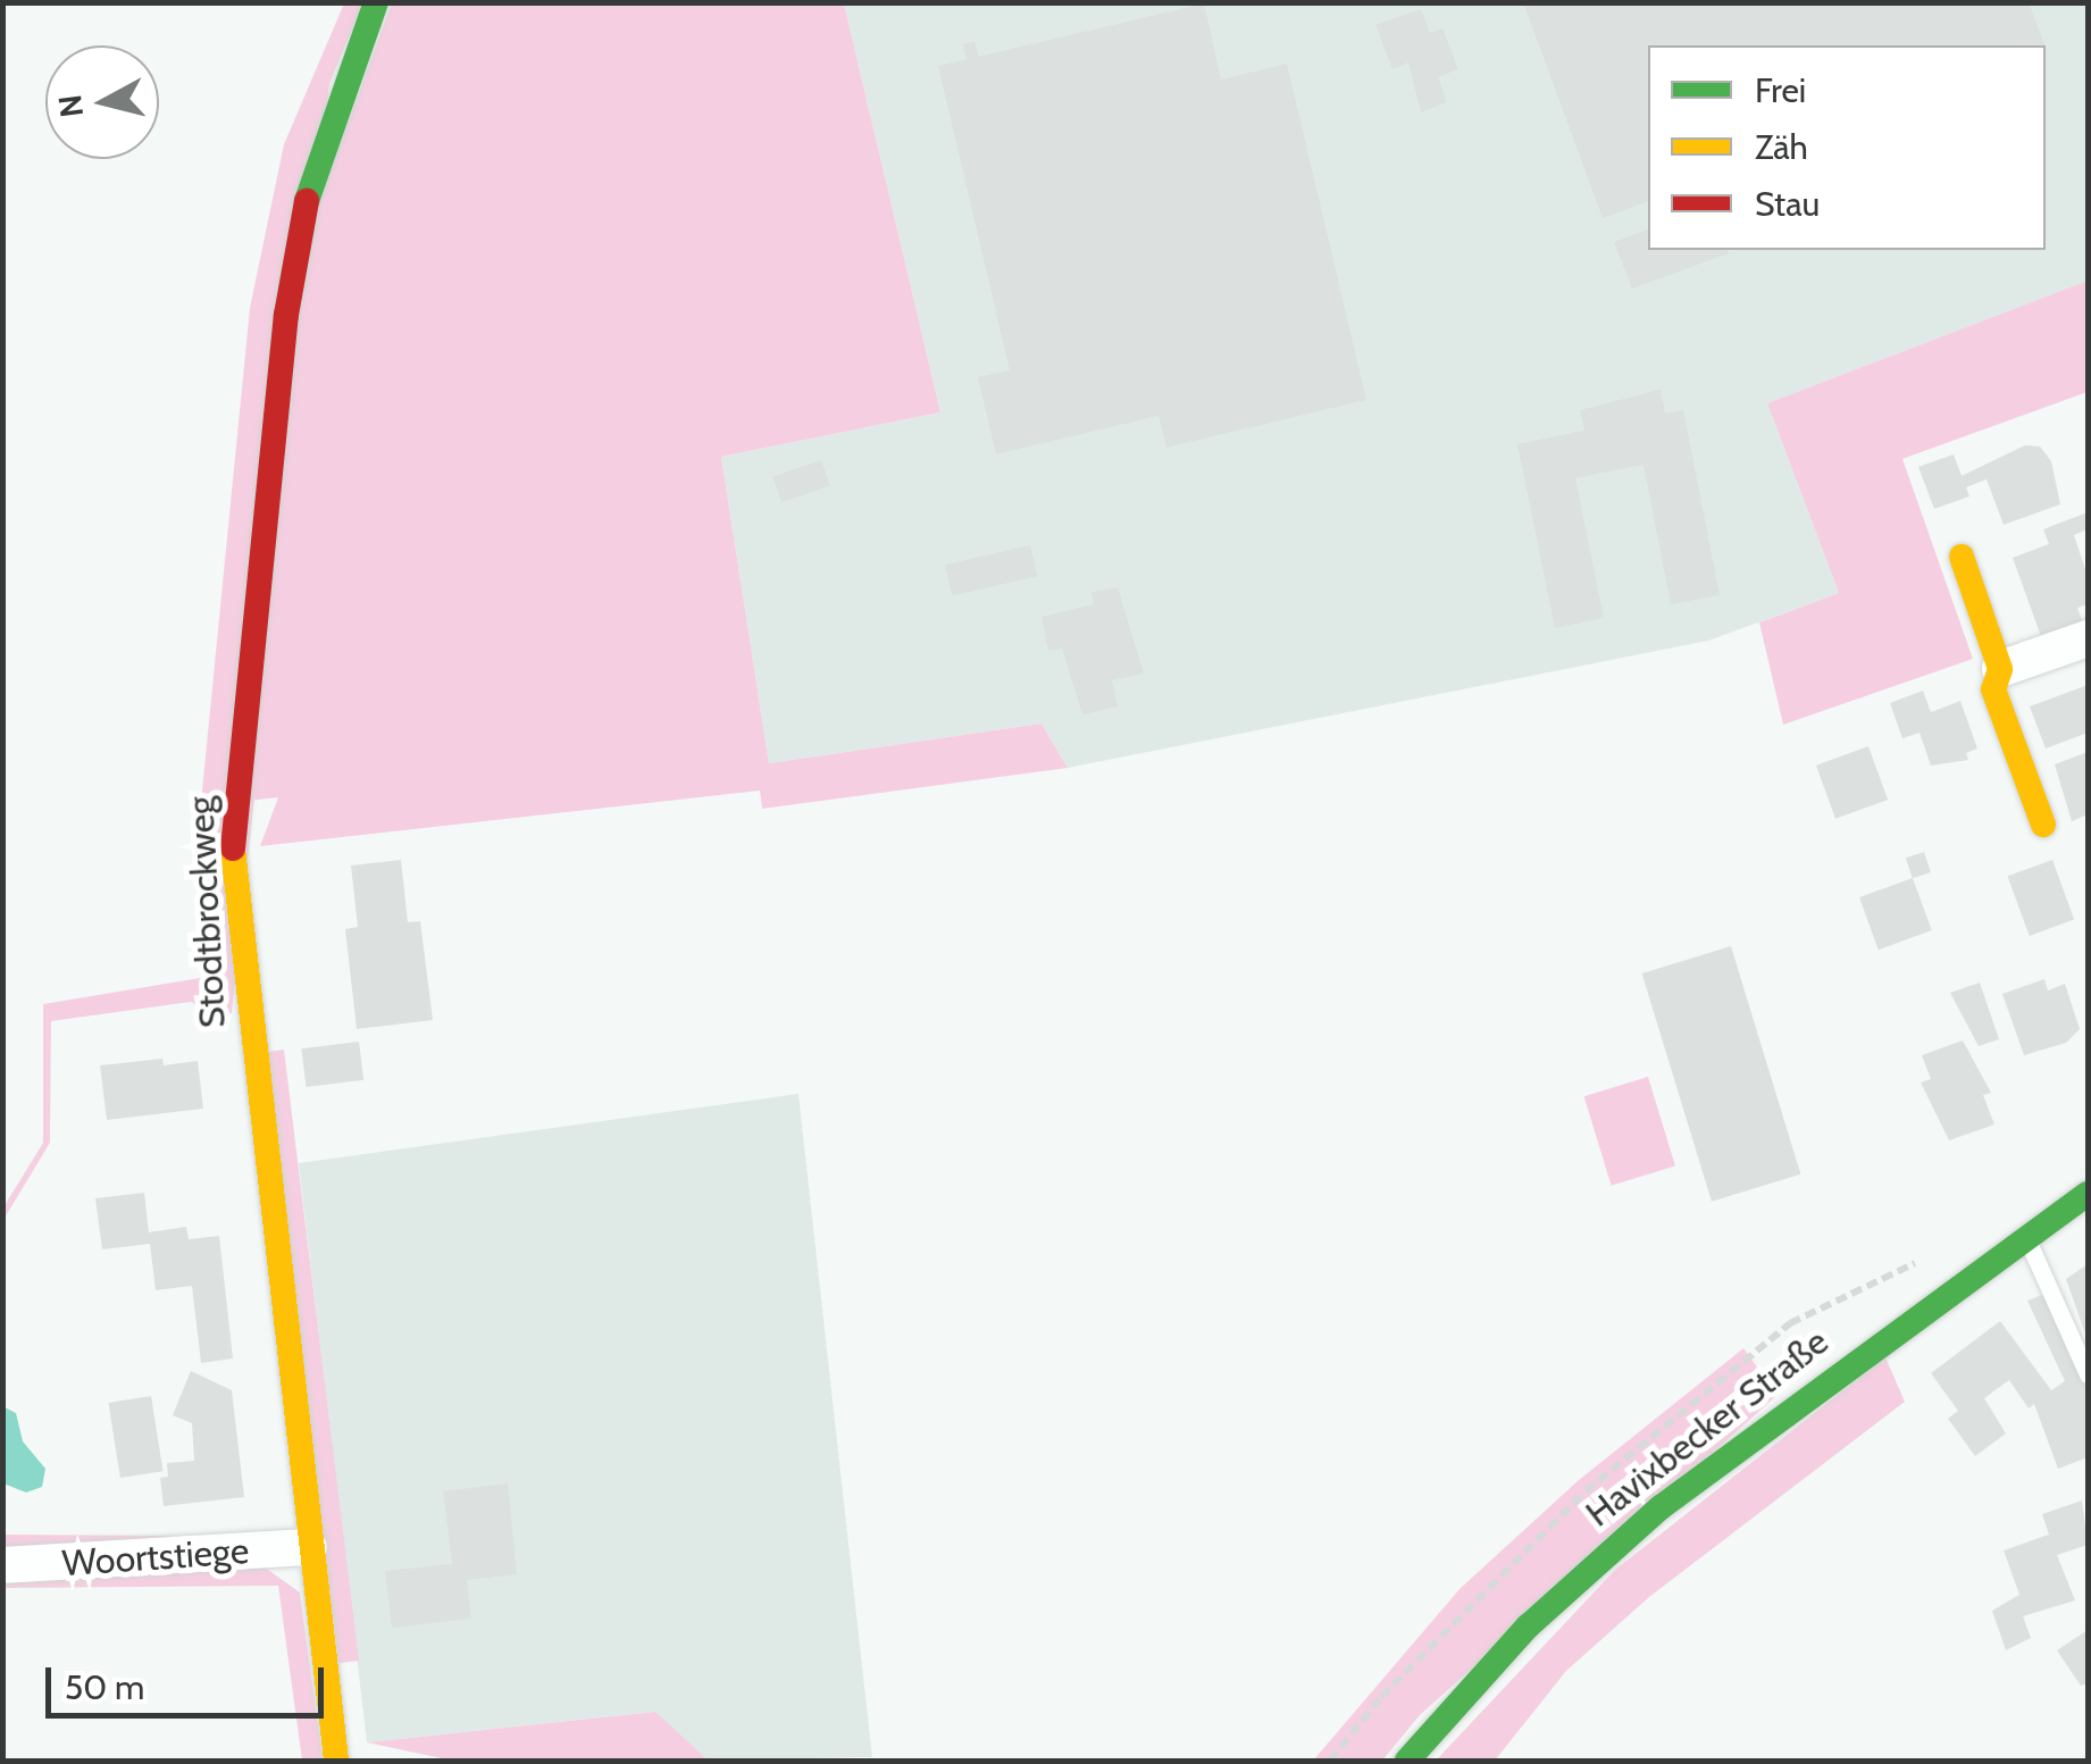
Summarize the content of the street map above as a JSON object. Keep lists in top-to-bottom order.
{
  "streets": {
    "street": ["Stodtbrockweg", "Havixbecker Straße", "Woortstiege"]
  },
  "crossings": [
    ["Stodtbrockweg", "Woortstiege"]
  ],
  "legend": ["Frei", "Zäh", "Stau"],
  "scale_bar": "50 m",
  "north": "left"
}
